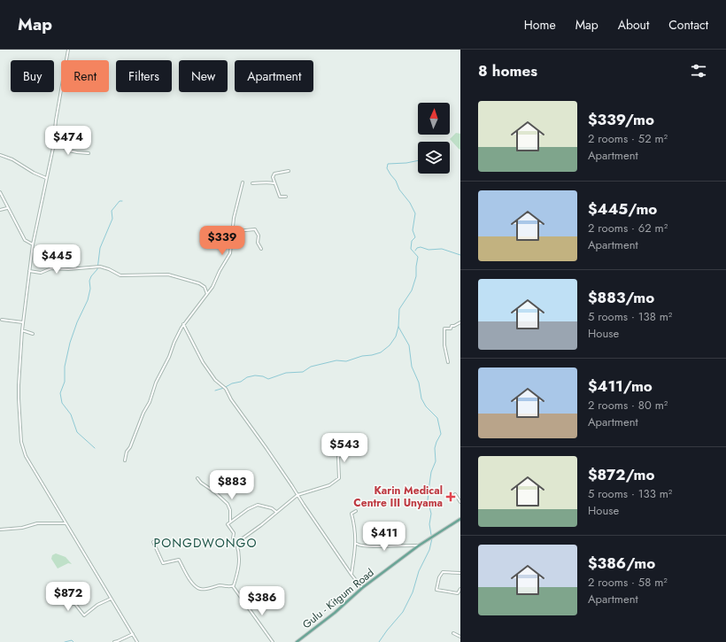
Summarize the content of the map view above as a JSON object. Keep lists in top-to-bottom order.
{
  "streets": {
    "main road": ["Gulu - Kitgum Road"]
  },
  "districts": ["PONGDWONGO"],
  "places": {
    "health": ["Karin Medical Centre III Unyama"]
  },
  "north": "top",
  "page": {
    "header": "Map",
    "nav": [
      "Home",
      "Map",
      "About",
      "Contact"
    ],
    "heading": "8 homes",
    "chip": [
      "Buy",
      "Rent",
      "Filters",
      "New",
      "Apartment"
    ],
    "list": [
      {
        "name": "$339/mo",
        "note": "2 rooms · 52 m² · Apartment"
      },
      {
        "name": "$445/mo",
        "note": "2 rooms · 62 m² · Apartment"
      },
      {
        "name": "$883/mo",
        "note": "5 rooms · 138 m² · House"
      },
      {
        "name": "$411/mo",
        "note": "2 rooms · 80 m² · Apartment"
      },
      {
        "name": "$872/mo",
        "note": "5 rooms · 133 m² · House"
      },
      {
        "name": "$386/mo",
        "note": "2 rooms · 58 m² · Apartment"
      }
    ],
    "price": [
      "$474",
      "$339",
      "$445",
      "$543",
      "$883",
      "$411",
      "$872",
      "$386"
    ]
  }
}
